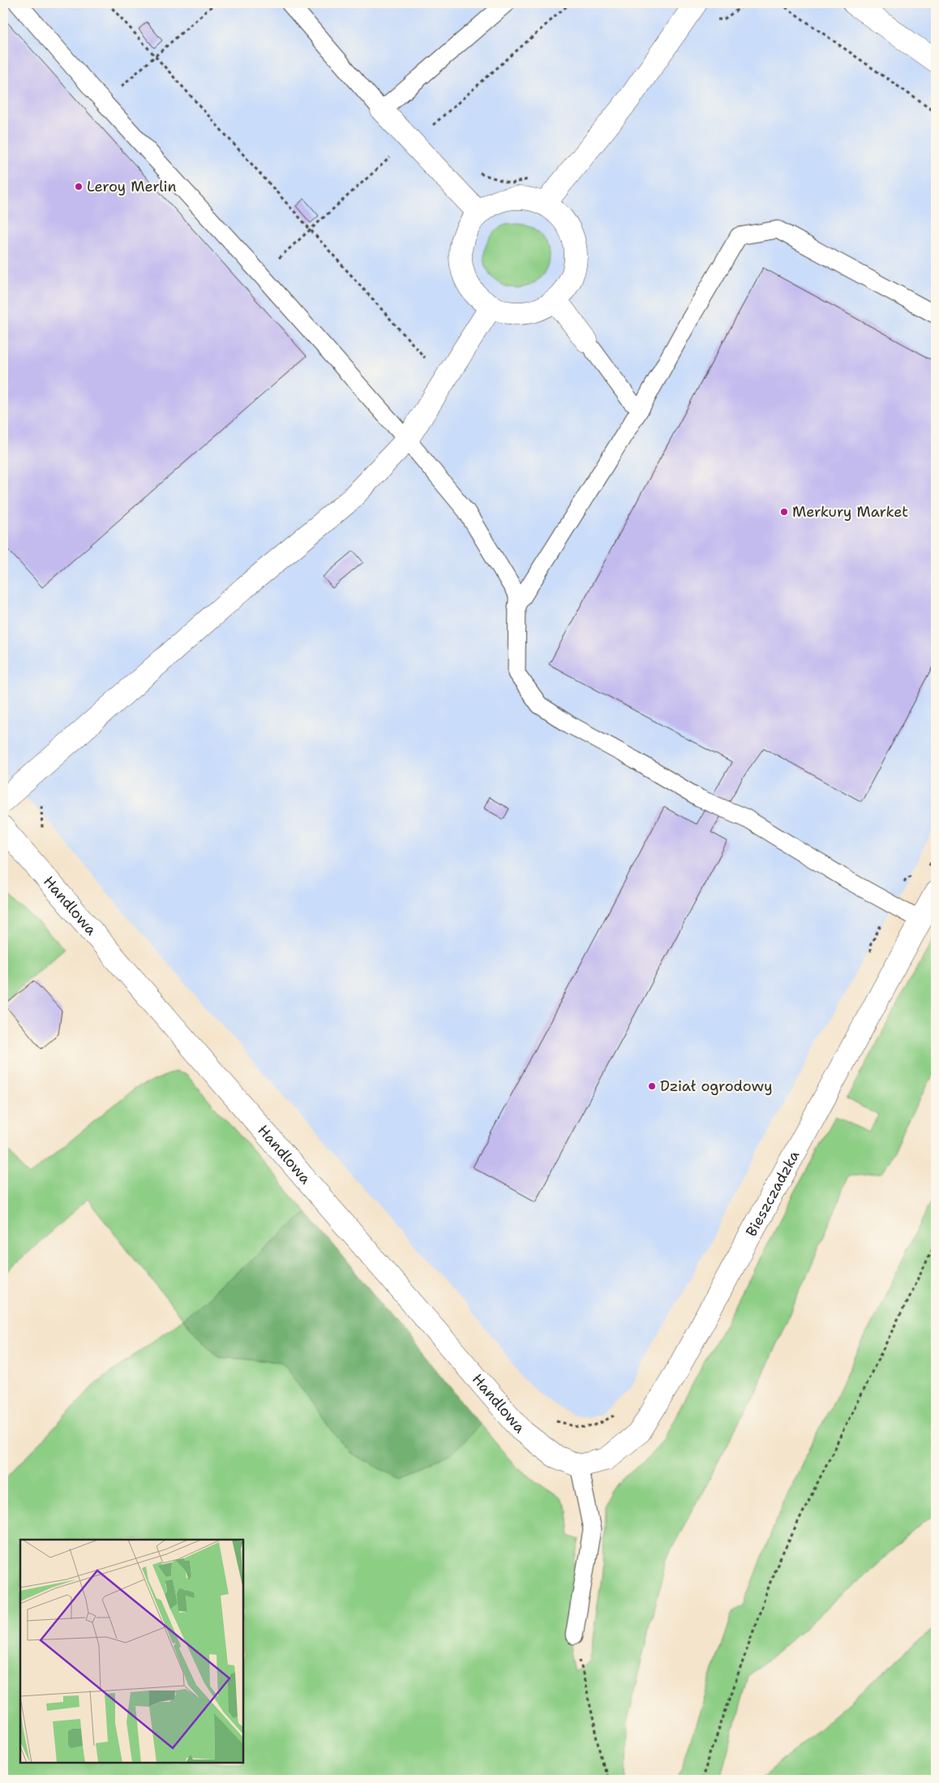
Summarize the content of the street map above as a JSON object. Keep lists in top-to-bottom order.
{
  "streets": {
    "street": ["Handlowa", "Bieszczadzka"]
  },
  "crossings": [
    ["Handlowa", "Bieszczadzka"]
  ],
  "places": ["Leroy Merlin", "Merkury Market", "Dział ogrodowy"]
}
